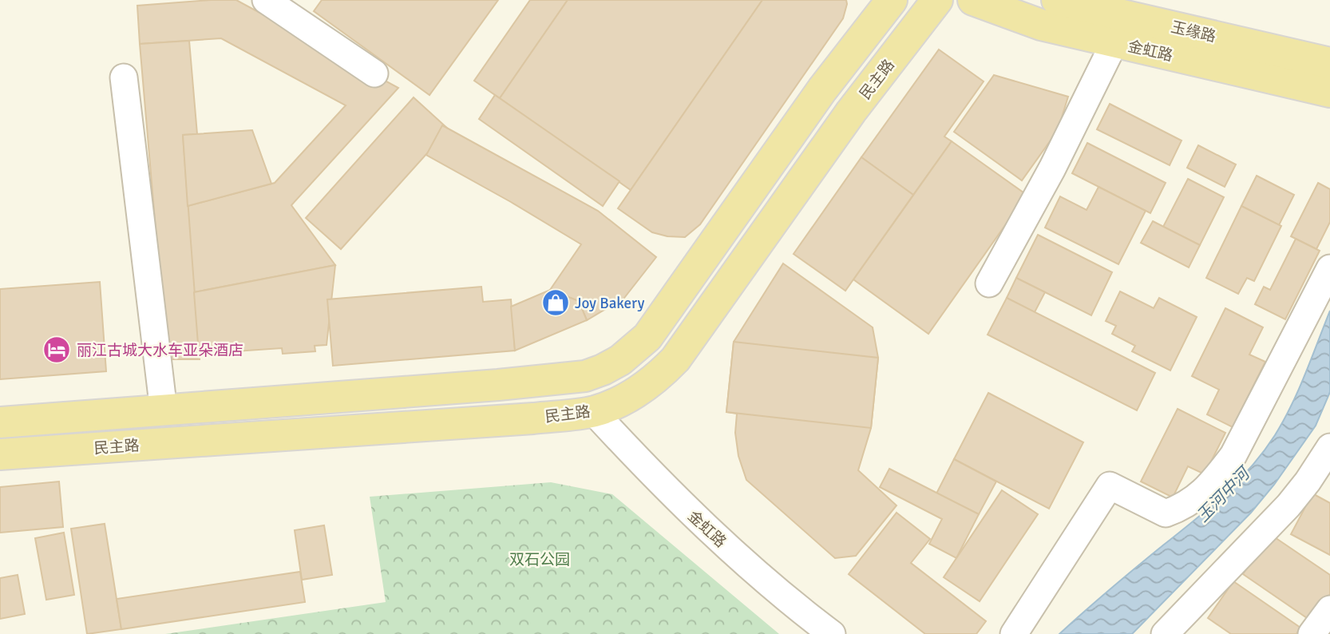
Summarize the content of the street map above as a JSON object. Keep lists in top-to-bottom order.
{
  "streets": {
    "main road": ["玉缘路", "金虹路", "民主路"]
  },
  "crossings": [
    ["金虹路", "民主路"]
  ],
  "water": ["玉河中河"],
  "parks": ["双石公园"],
  "places": {
    "shop": ["Joy Bakery"],
    "hotel": ["丽江古城大水车亚朵酒店"]
  }
}
